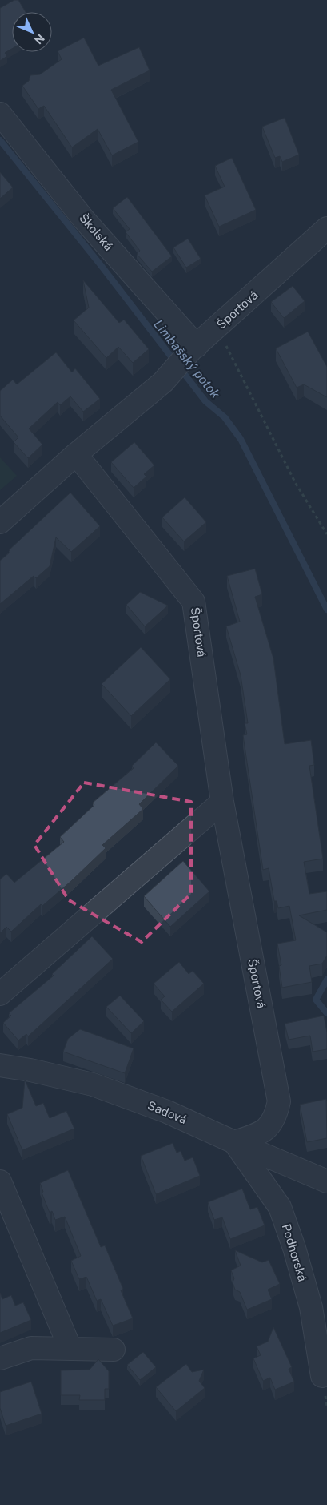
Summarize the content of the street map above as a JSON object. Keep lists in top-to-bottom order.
{
  "streets": {
    "street": [
      "Školská",
      "Športová",
      "Sadová",
      "Podhorská"
    ]
  },
  "crossings": [
    ["Školská", "Športová"],
    ["Športová", "Sadová"],
    ["Športová", "Podhorská"],
    ["Sadová", "Podhorská"]
  ],
  "water": ["Limbašský potok"],
  "north": "bottom right"
}
